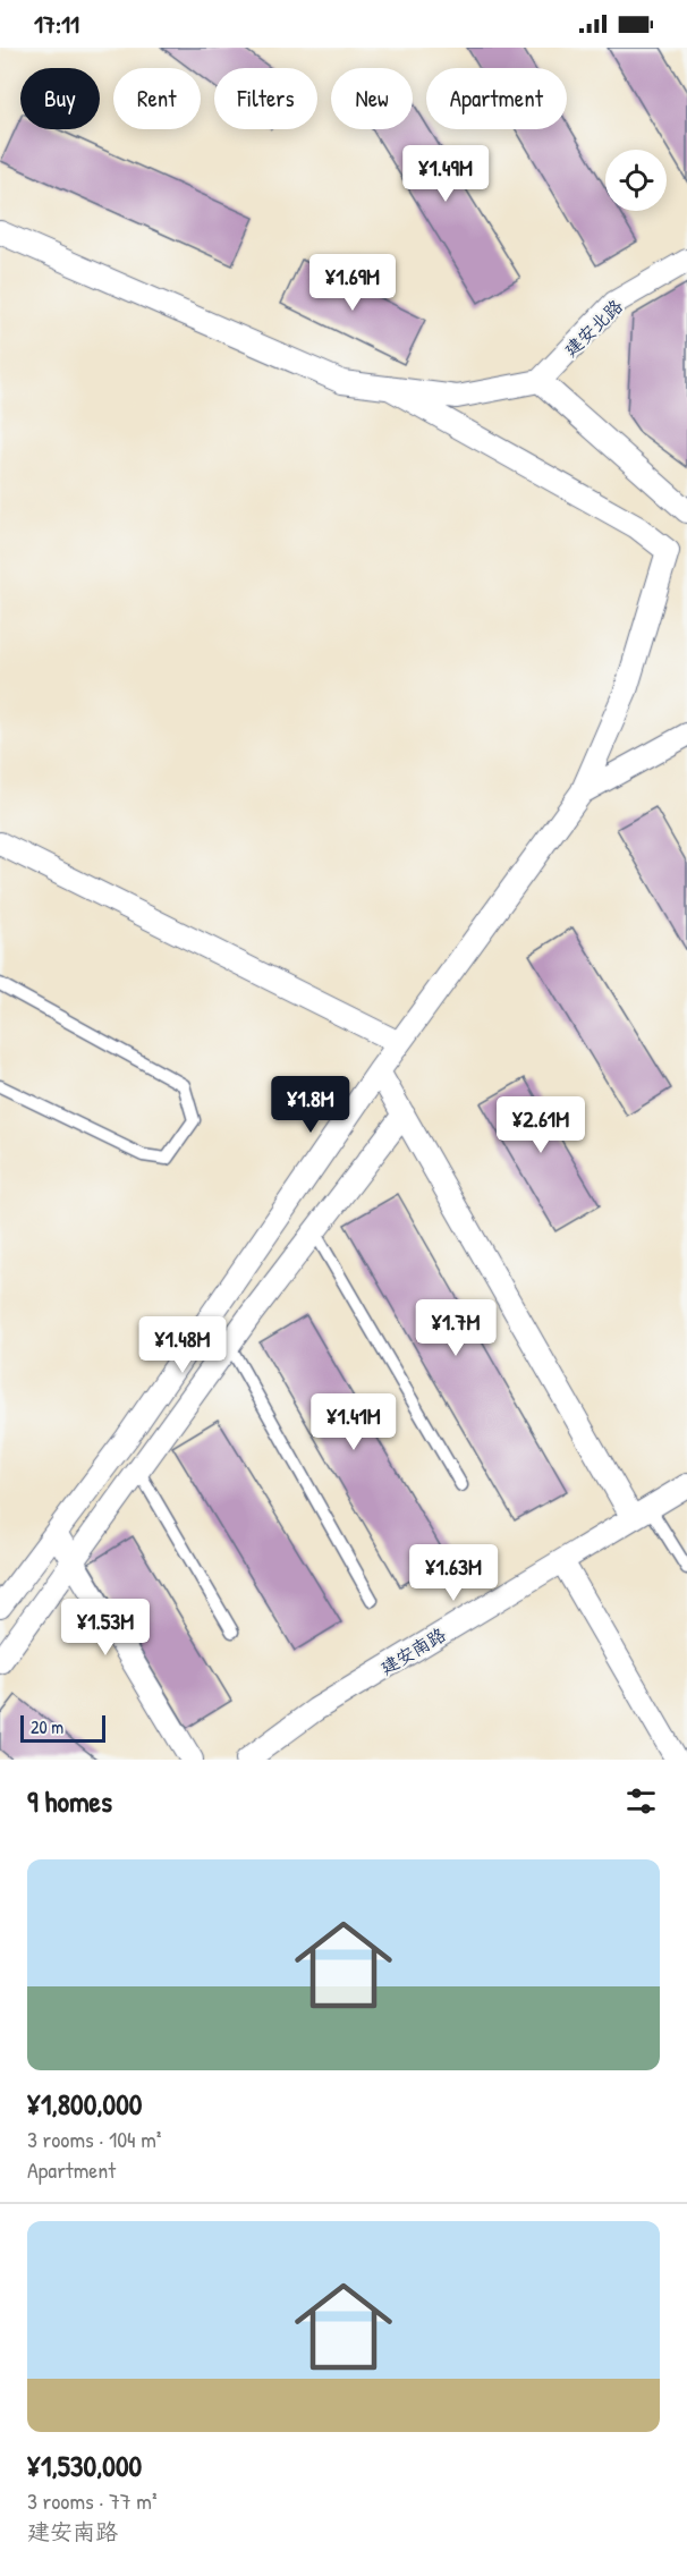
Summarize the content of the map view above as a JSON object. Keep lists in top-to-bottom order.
{
  "streets": {
    "street": ["建安北路", "建安南路"]
  },
  "scale_bar": "20 m",
  "page": {
    "status": "17:11",
    "chip": [
      "Buy",
      "Rent",
      "Filters",
      "New",
      "Apartment"
    ],
    "price": [
      "¥1.49M",
      "¥1.69M",
      "¥1.8M",
      "¥2.61M",
      "¥1.7M",
      "¥1.48M",
      "¥1.41M",
      "¥1.63M",
      "¥1.53M"
    ],
    "scale": "20 m",
    "heading": "9 homes",
    "list": [
      {
        "name": "¥1,800,000",
        "note": "3 rooms · 104 m² · Apartment"
      },
      {
        "name": "¥1,530,000",
        "note": "3 rooms · 77 m² · 建安南路"
      }
    ]
  }
}
